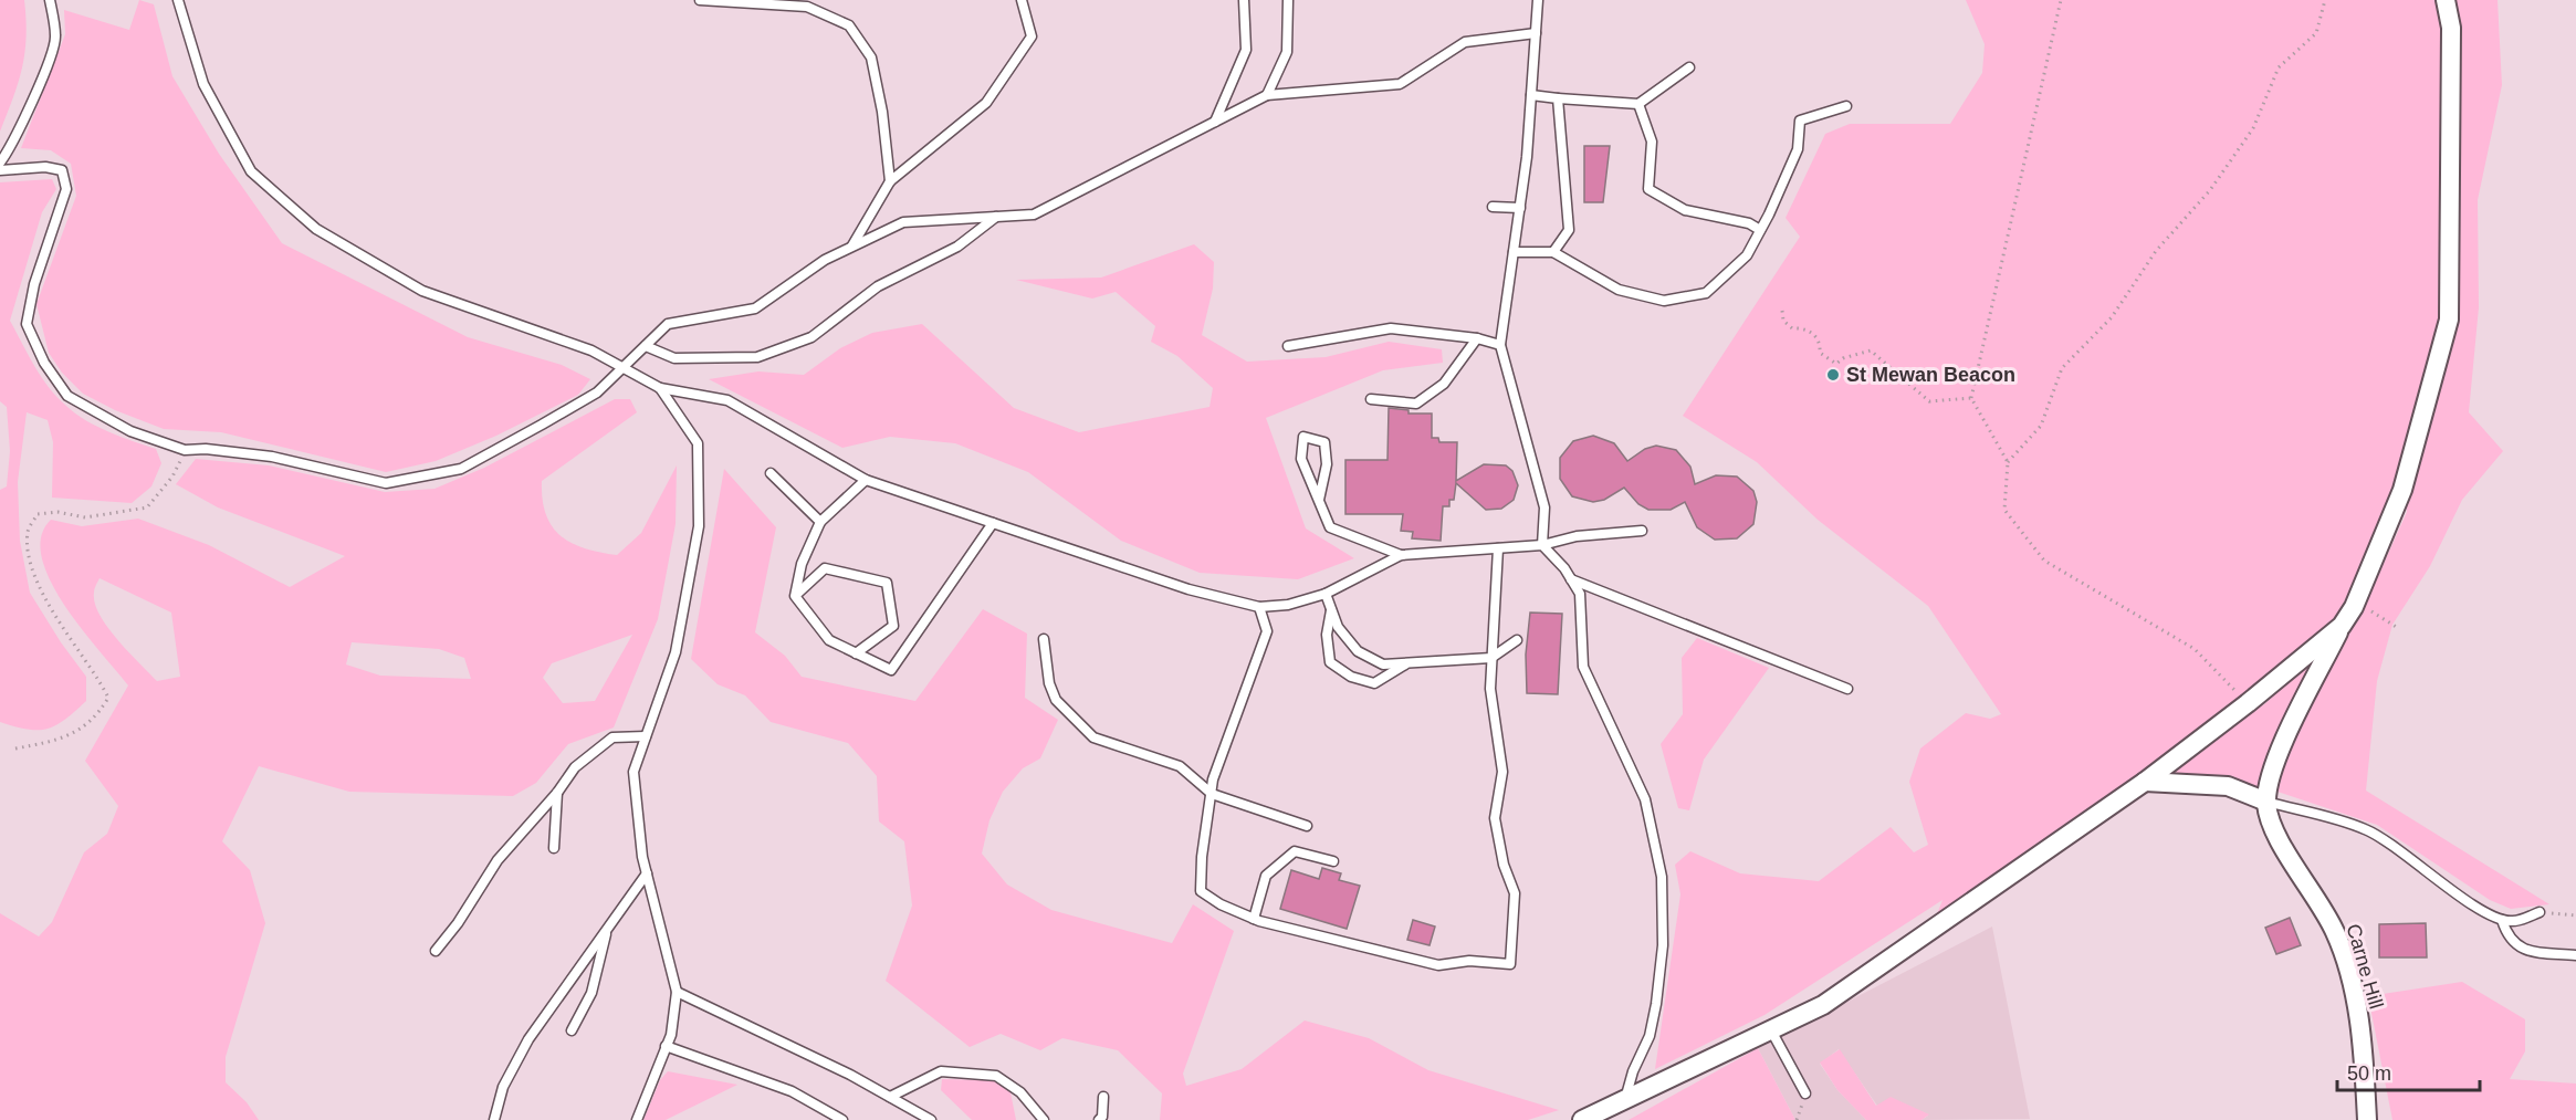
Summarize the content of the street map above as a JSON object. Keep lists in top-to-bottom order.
{
  "streets": {
    "street": ["Carne Hill"]
  },
  "places": ["St Mewan Beacon"],
  "scale_bar": "50 m"
}
